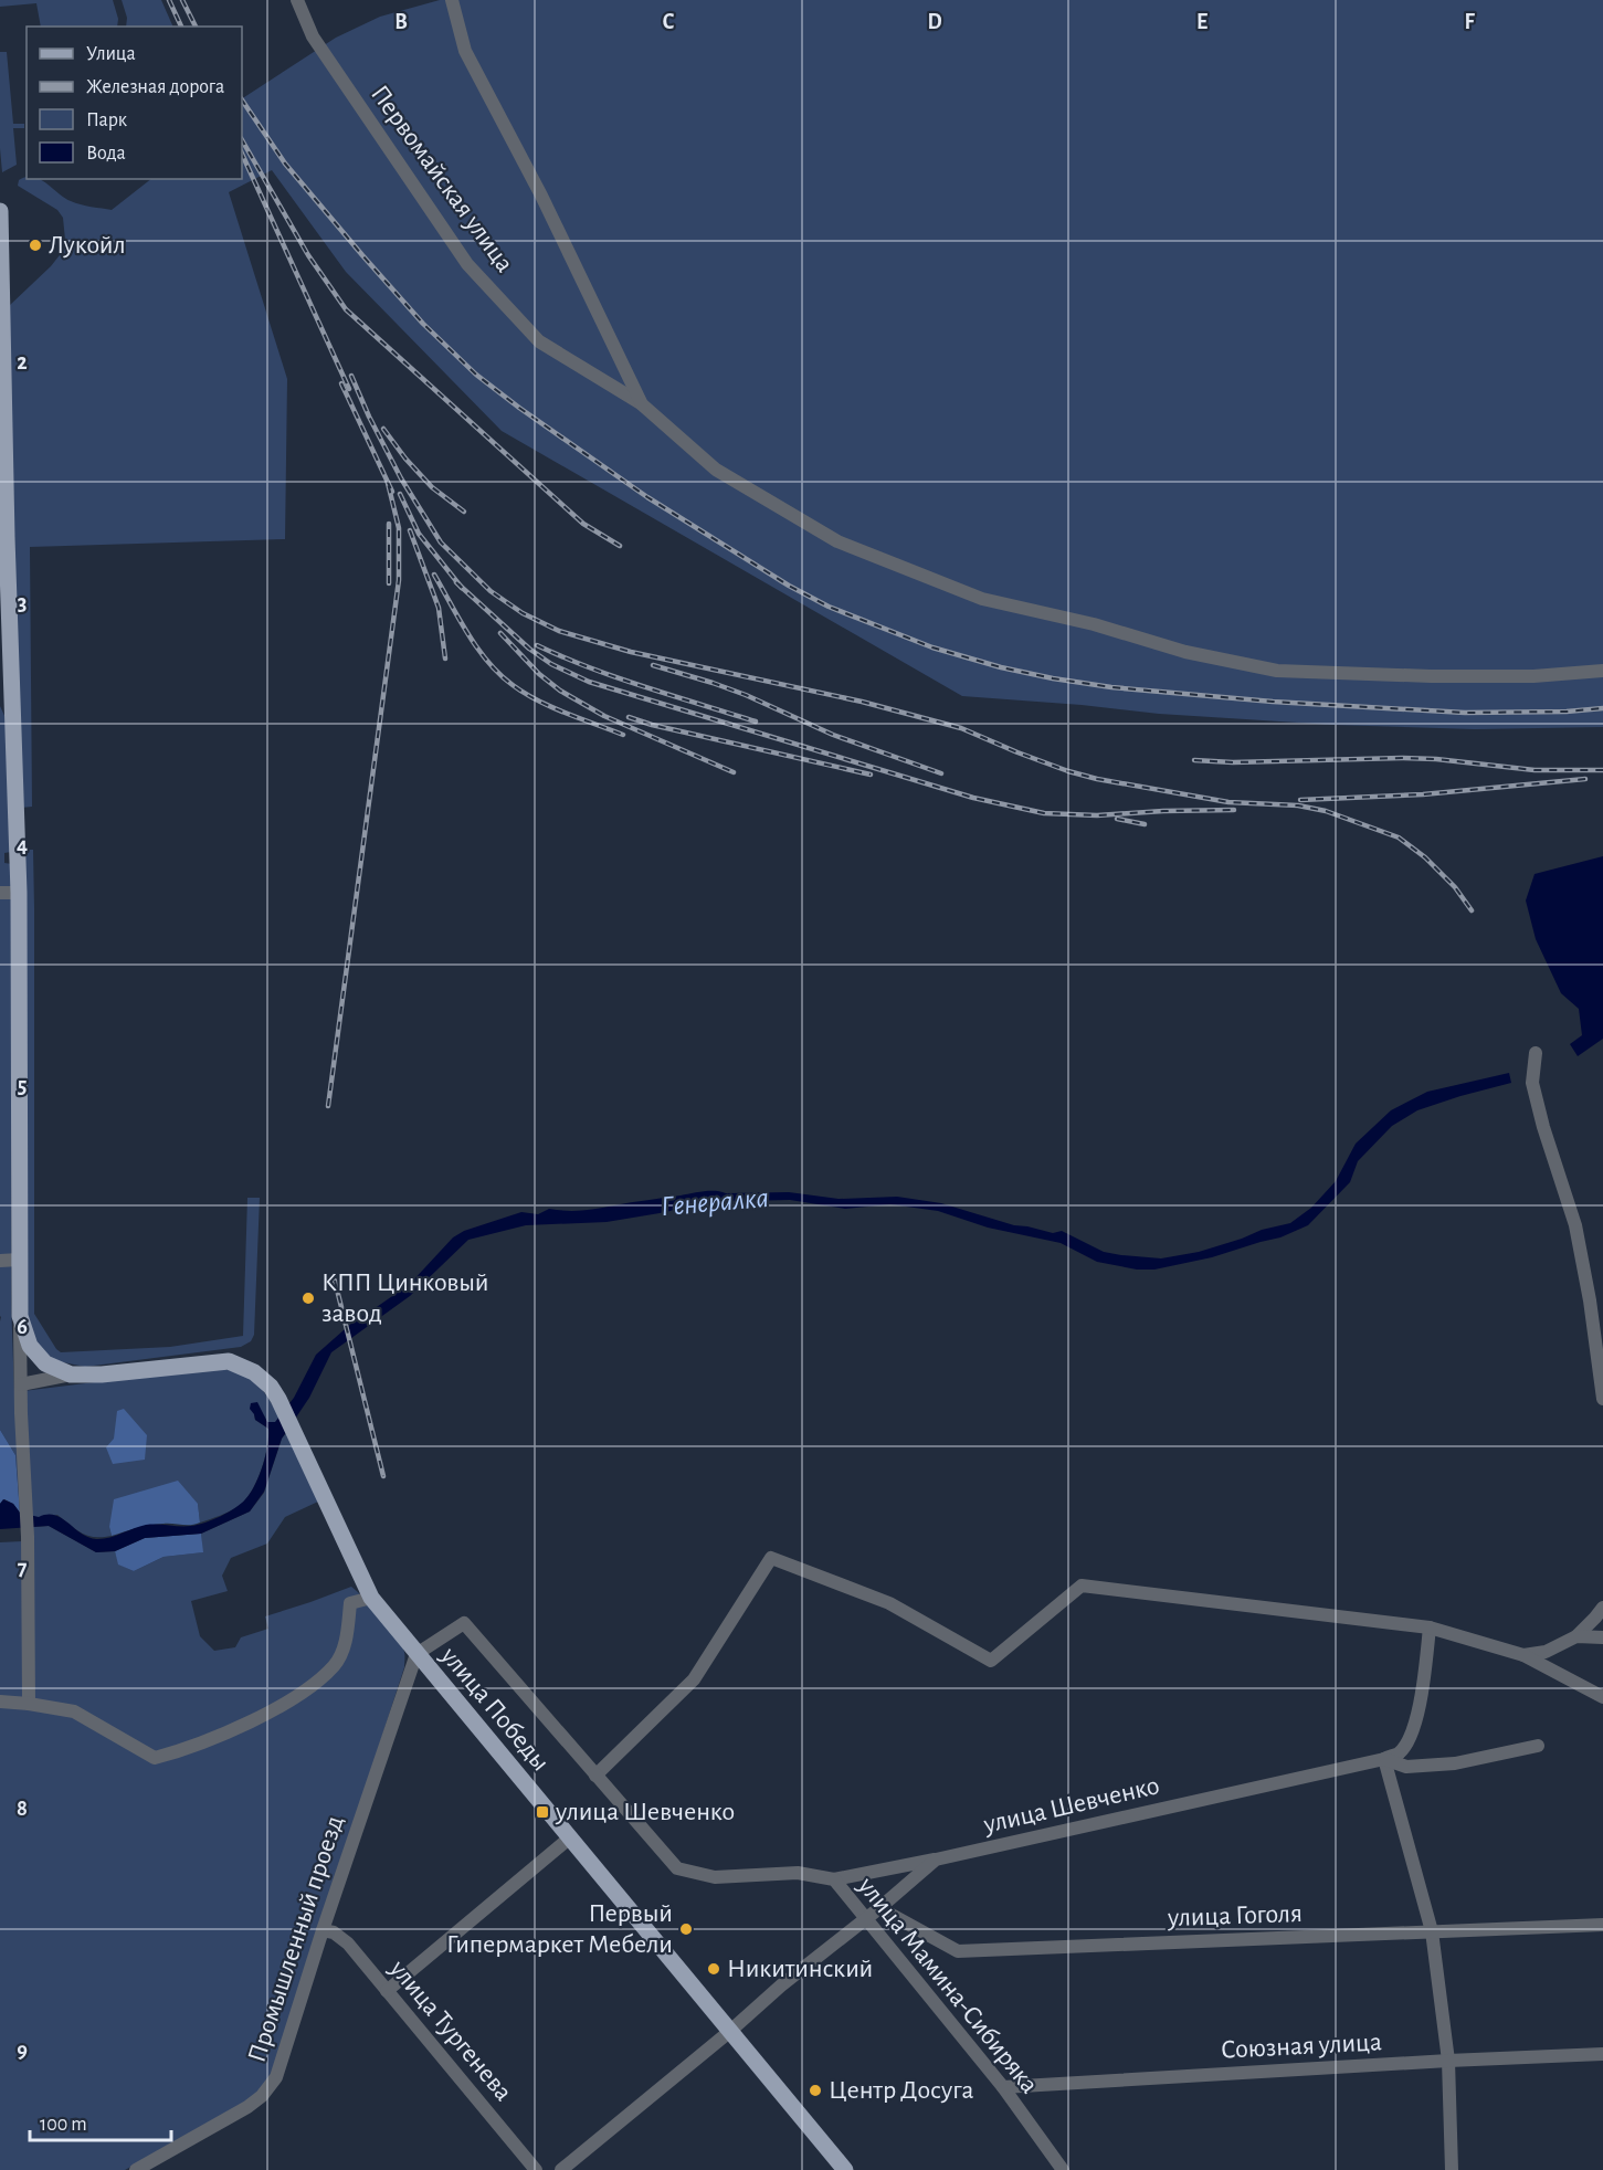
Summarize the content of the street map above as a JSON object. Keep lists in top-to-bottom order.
{
  "streets": {
    "main road": ["улица Победы"],
    "street": [
      "Первомайская улица",
      "улица Шевченко",
      "улица Гоголя",
      "Промышленный проезд",
      "улица Мамина-Сибиряка",
      "улица Тургенева",
      "Союзная улица"
    ]
  },
  "crossings": [
    ["улица Победы", "улица Шевченко"],
    ["улица Победы", "Промышленный проезд"],
    ["улица Победы", "улица Мамина-Сибиряка"],
    ["улица Шевченко", "улица Гоголя"],
    ["улица Шевченко", "улица Мамина-Сибиряка"],
    ["Промышленный проезд", "улица Мамина-Сибиряка"],
    ["Промышленный проезд", "улица Тургенева"],
    ["улица Мамина-Сибиряка", "Союзная улица"]
  ],
  "water": ["Генералка"],
  "places": {
    "other": [
      "Лукойл",
      "КПП Цинковый завод",
      "Первый Гипермаркет Мебели",
      "Никитинский",
      "Центр Досуга"
    ],
    "transit": ["улица Шевченко"]
  },
  "legend": [
    "Улица",
    "Железная дорога",
    "Парк",
    "Вода"
  ],
  "scale_bar": "100 m",
  "grid": {
    "columns": [
      "B",
      "C",
      "D",
      "E",
      "F"
    ],
    "rows": [
      "2",
      "3",
      "4",
      "5",
      "6",
      "7",
      "8",
      "9"
    ]
  }
}
